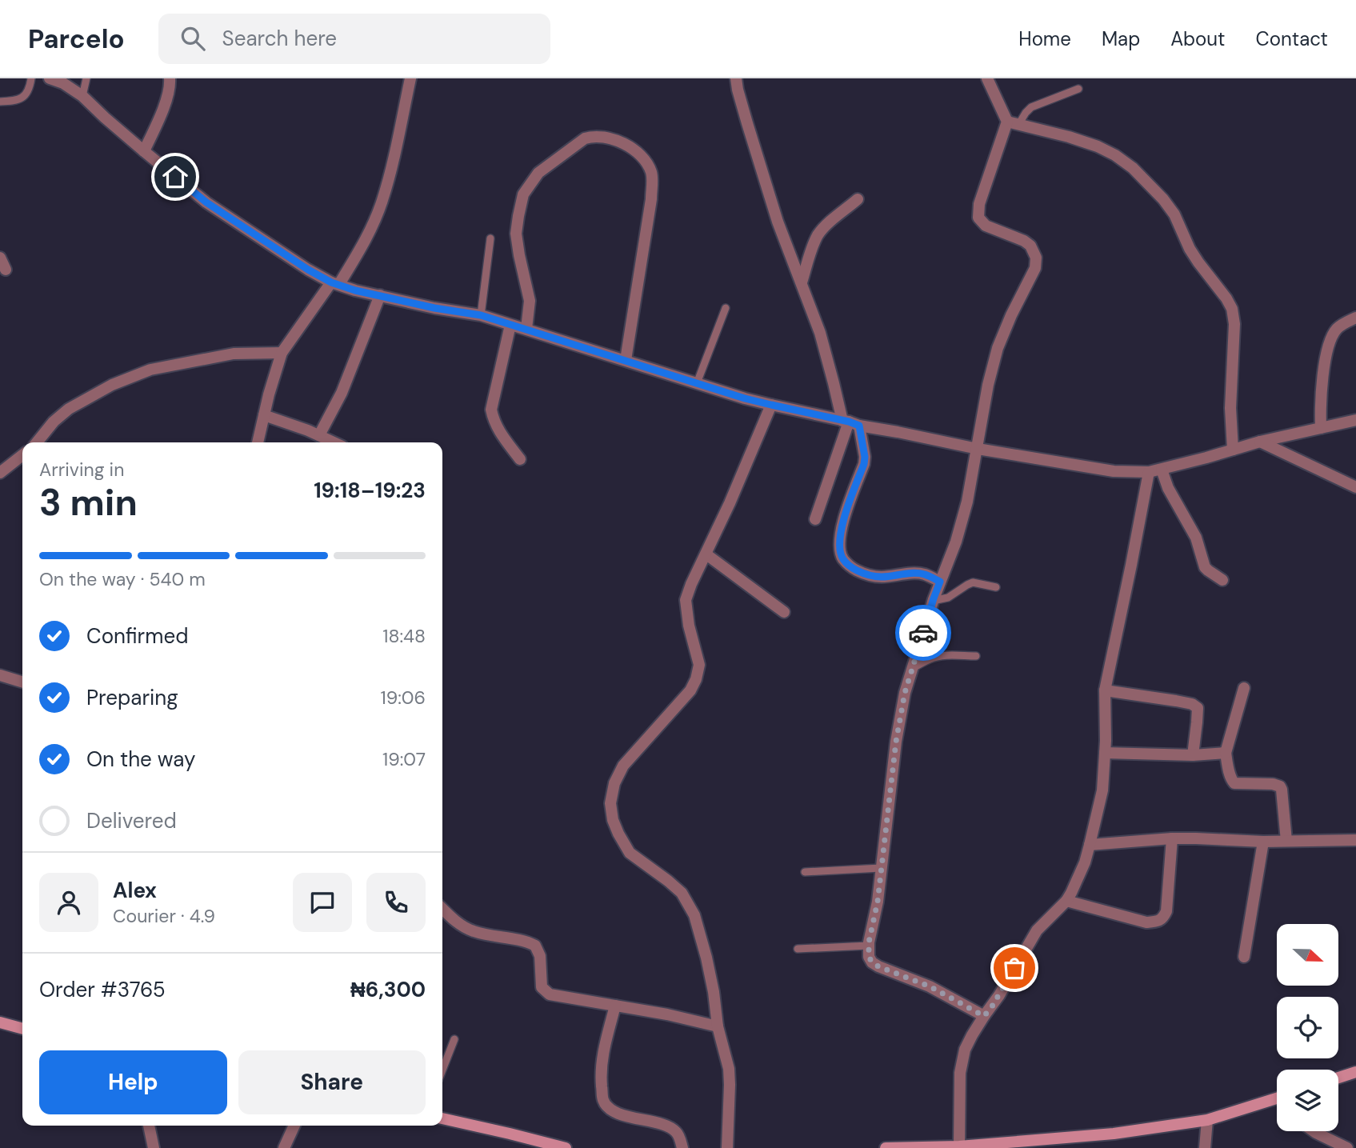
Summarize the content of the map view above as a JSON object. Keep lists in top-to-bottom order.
{
  "north": "right",
  "page": {
    "header": "Parcelo",
    "search": "Search here",
    "nav": [
      "Home",
      "Map",
      "About",
      "Contact"
    ],
    "heading": ["3 min", "Arriving in", "19:18–19:23"],
    "panel": [
      "Alex",
      "Courier · 4.9",
      "Order #3765",
      "₦6,300"
    ],
    "bar": "On the way · 540 m",
    "list": [
      ["Confirmed", "18:48"],
      ["Preparing", "19:06"],
      ["On the way", "19:07"],
      "Delivered"
    ],
    "buttons": ["Help", "Share"]
  }
}
